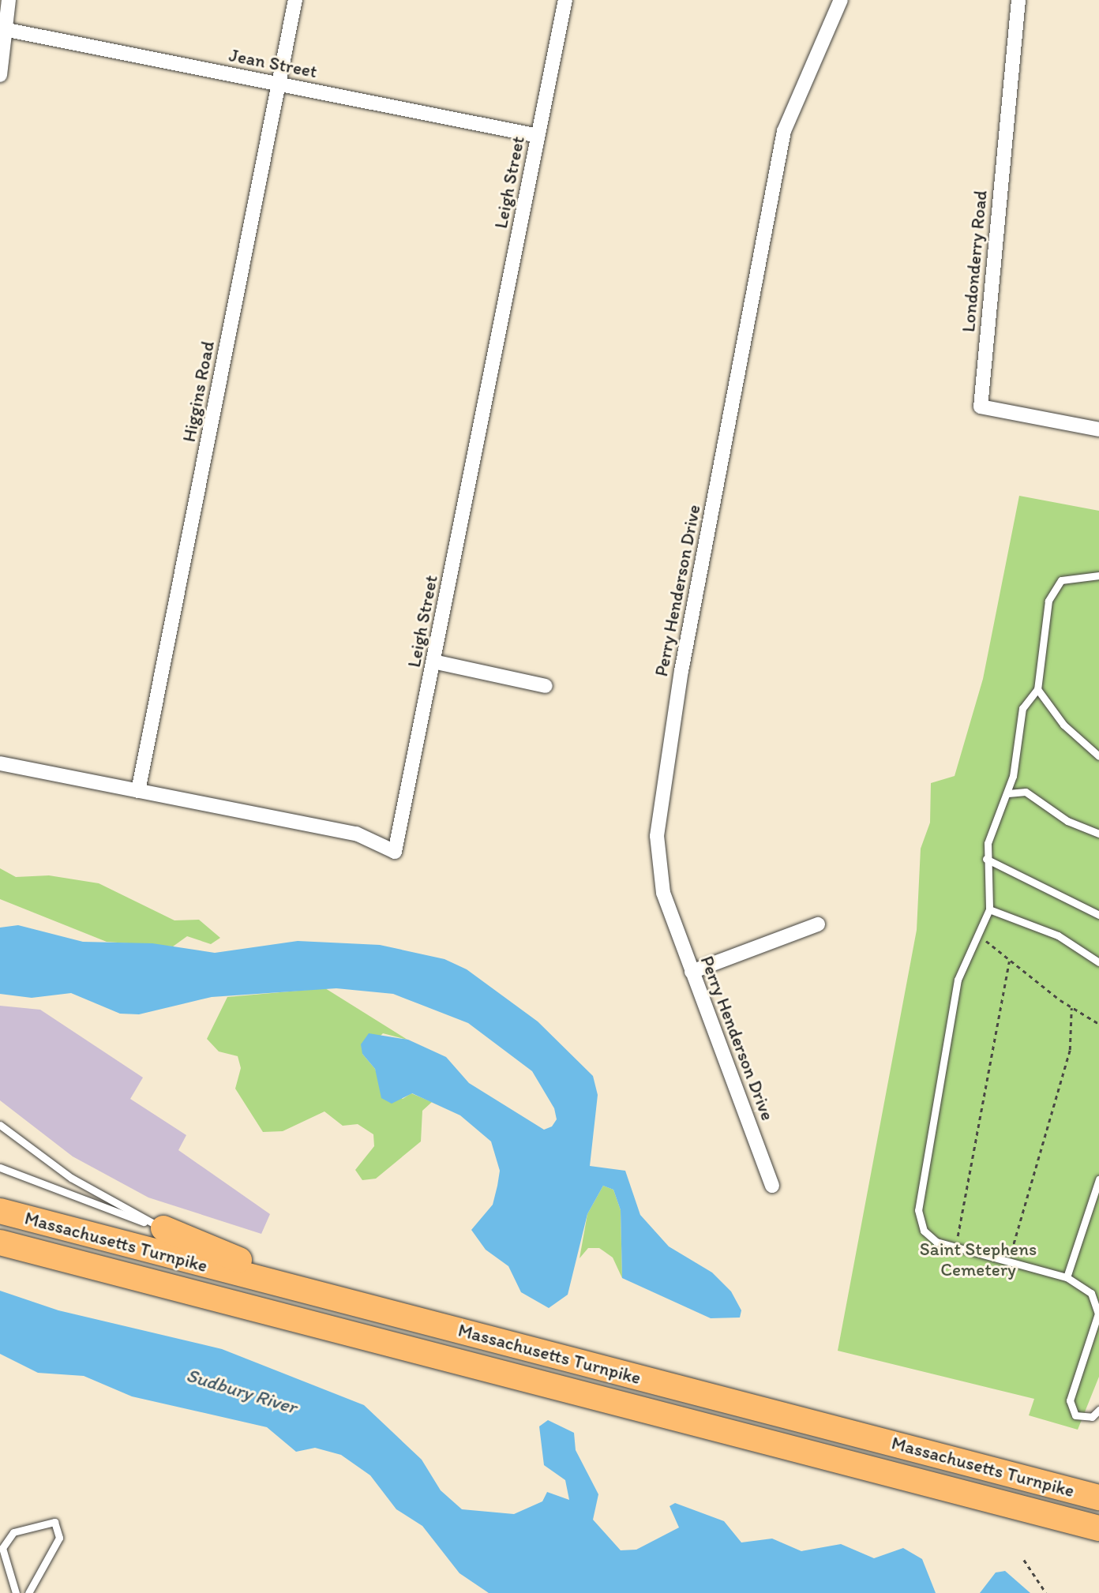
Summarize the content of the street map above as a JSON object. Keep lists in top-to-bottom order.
{
  "streets": {
    "highway": ["Massachusetts Turnpike"],
    "street": [
      "Jean Street",
      "Leigh Street",
      "Londonderry Road",
      "Higgins Road",
      "Perry Henderson Drive"
    ]
  },
  "crossings": [
    ["Jean Street", "Leigh Street"],
    ["Jean Street", "Higgins Road"],
    ["Leigh Street", "Higgins Road"]
  ],
  "water": ["Sudbury River"],
  "parks": ["Saint Stephens Cemetery"]
}
